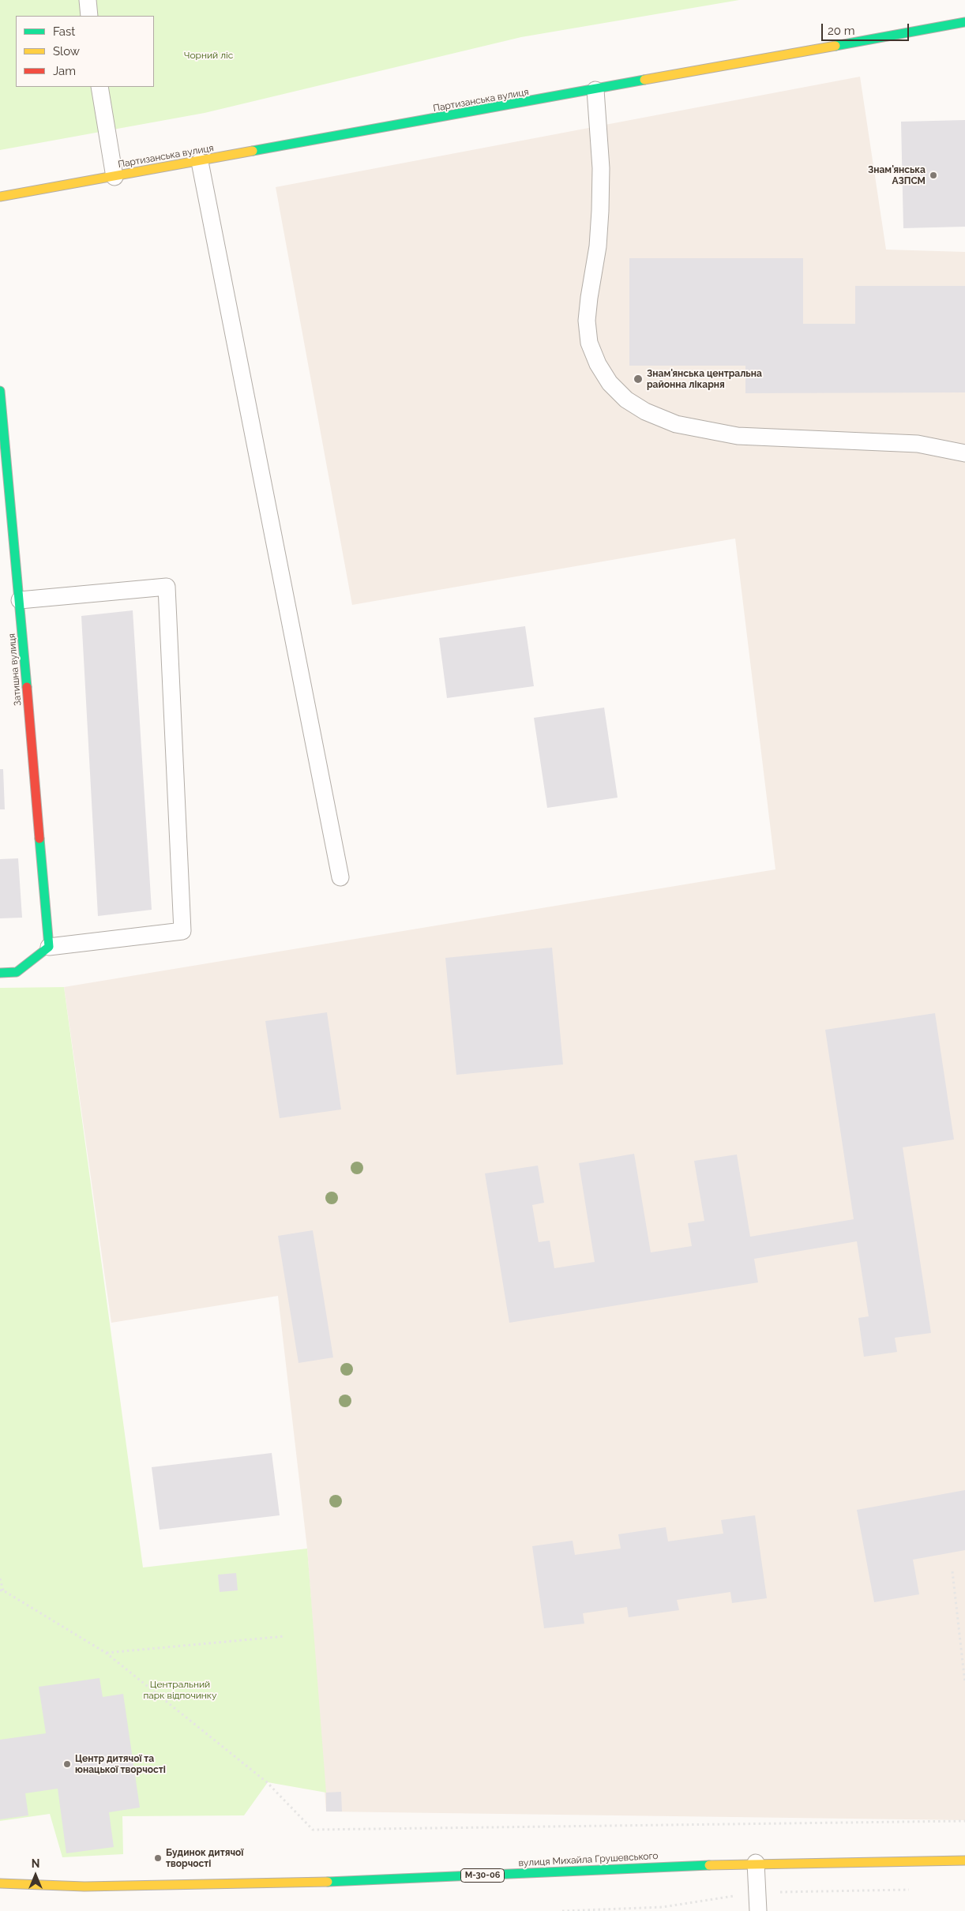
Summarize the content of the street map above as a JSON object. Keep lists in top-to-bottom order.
{
  "streets": {
    "street": [
      "Партизанська вулиця",
      "Затишна вулиця",
      "вулиця Михайла Грушевського",
      "М-30-06"
    ]
  },
  "parks": ["Чорний ліс", "Центральний парк відпочинку"],
  "places": [
    "Знам'янська АЗПСМ",
    "Знам'янська центральна районна лікарня",
    "Центр дитячої та юнацької творчості",
    "Будинок дитячої творчості"
  ],
  "legend": ["Fast", "Slow", "Jam"],
  "scale_bar": "20 m",
  "north": "top"
}
